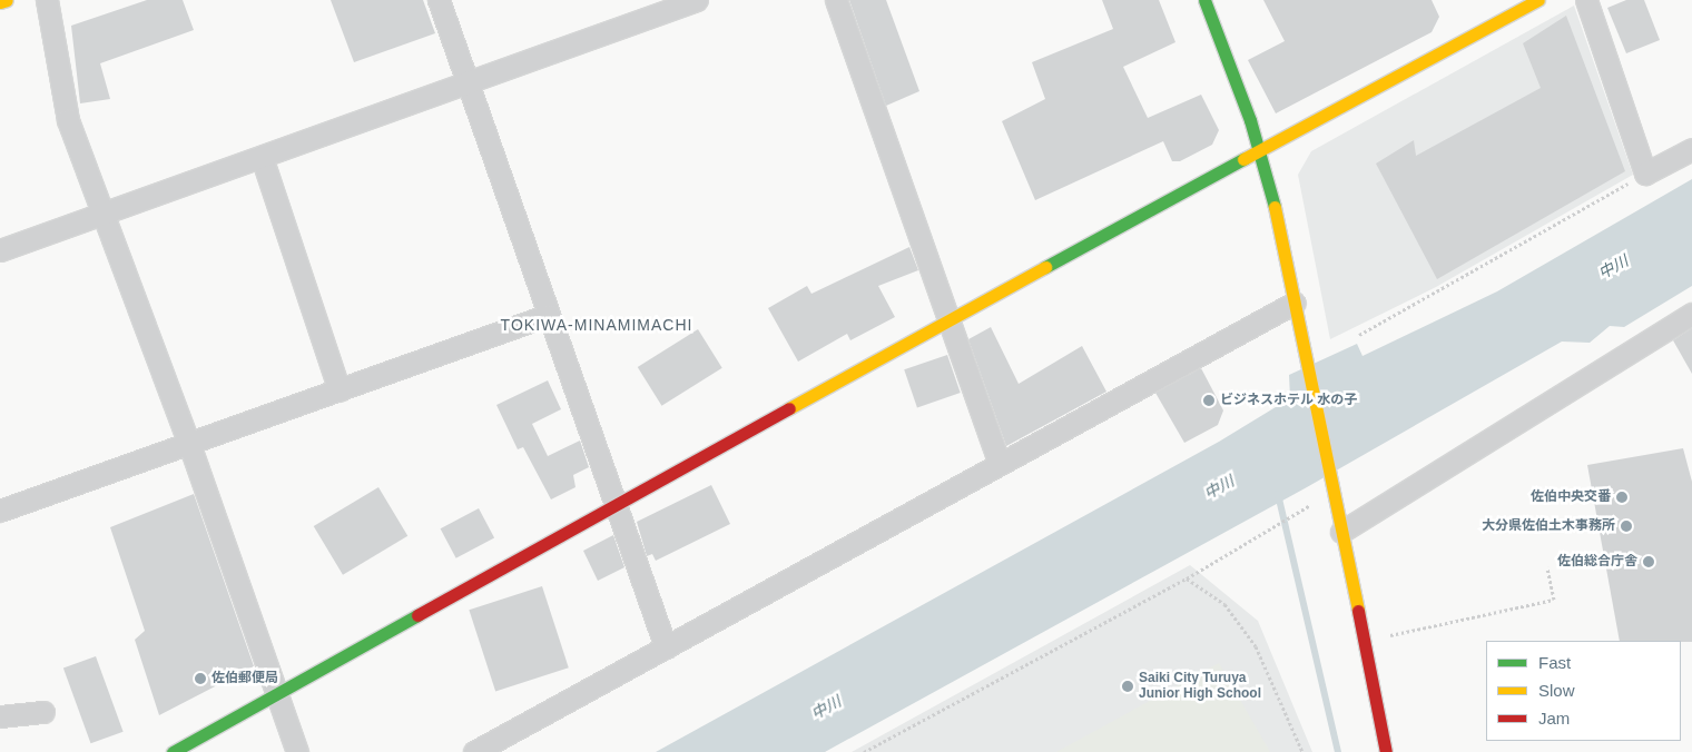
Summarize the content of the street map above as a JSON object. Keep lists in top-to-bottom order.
{
  "districts": ["TOKIWA-MINAMIMACHI"],
  "water": ["中川"],
  "places": [
    "ビジネスホテル 水の子",
    "佐伯中央交番",
    "大分県佐伯土木事務所",
    "佐伯総合庁舎",
    "佐伯郵便局",
    "Saiki City Turuya Junior High School"
  ],
  "legend": ["Fast", "Slow", "Jam"]
}
